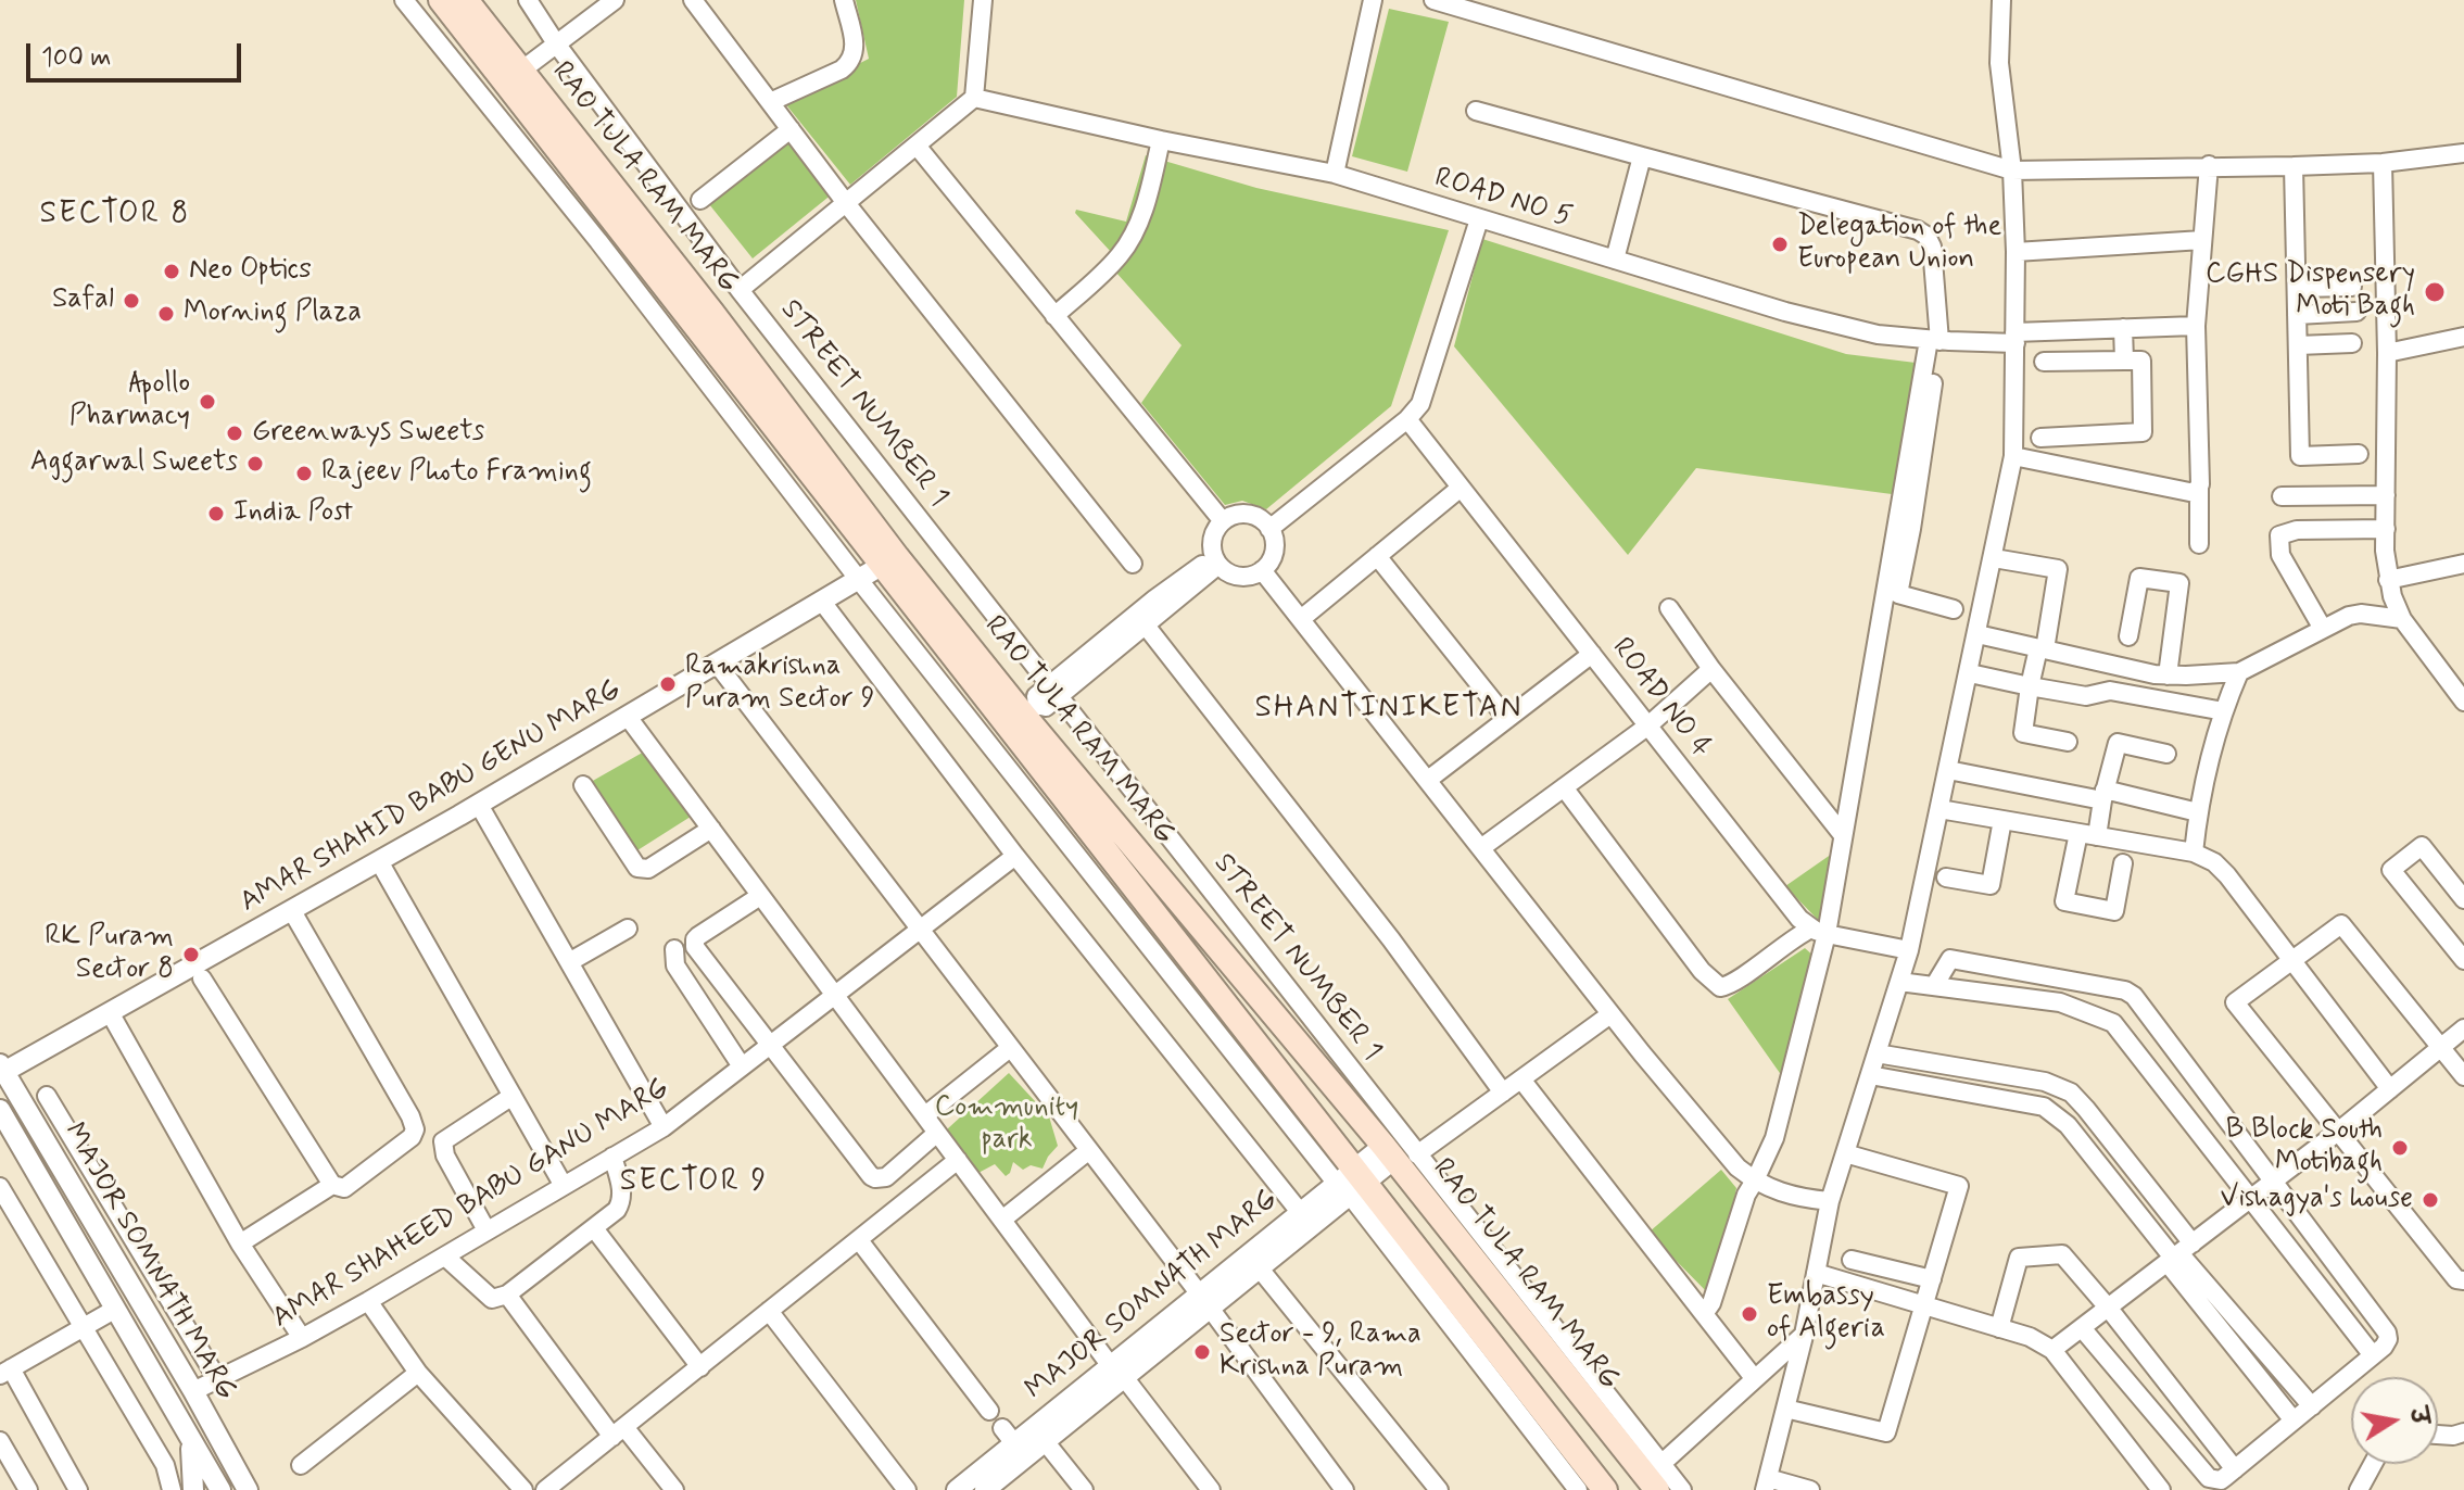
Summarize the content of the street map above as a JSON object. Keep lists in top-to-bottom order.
{
  "streets": {
    "main road": ["RAO TULA RAM MARG"],
    "street": [
      "ROAD NO 5",
      "STREET NUMBER 1",
      "ROAD NO 4",
      "AMAR SHAHID BABU GENU MARG",
      "AMAR SHAHEED BABU GANU MARG",
      "MAJOR SOMNATH MARG"
    ]
  },
  "crossings": [
    ["RAO TULA RAM MARG", "STREET NUMBER 1"],
    ["RAO TULA RAM MARG", "AMAR SHAHID BABU GENU MARG"],
    ["RAO TULA RAM MARG", "MAJOR SOMNATH MARG"],
    ["STREET NUMBER 1", "MAJOR SOMNATH MARG"],
    ["AMAR SHAHID BABU GENU MARG", "MAJOR SOMNATH MARG"],
    ["AMAR SHAHEED BABU GANU MARG", "MAJOR SOMNATH MARG"]
  ],
  "districts": ["SECTOR 8", "SHANTINIKETAN", "SECTOR 9"],
  "parks": ["Community park"],
  "places": [
    "Delegation of the European Union",
    "Neo Optics",
    "CGHS Dispensery Moti Bagh",
    "Safal",
    "Morning Plaza",
    "Apollo Pharmacy",
    "Greenways Sweets",
    "Aggarwal Sweets",
    "Rajeev Photo Framing",
    "India Post",
    "Ramakrishna Puram Sector 9",
    "RK Puram Sector 8",
    "B Block South Motibagh",
    "Vishagya's house",
    "Embassy of Algeria",
    "Sector - 9, Rama Krishna Puram"
  ],
  "scale_bar": "100 m",
  "north": "right"
}
